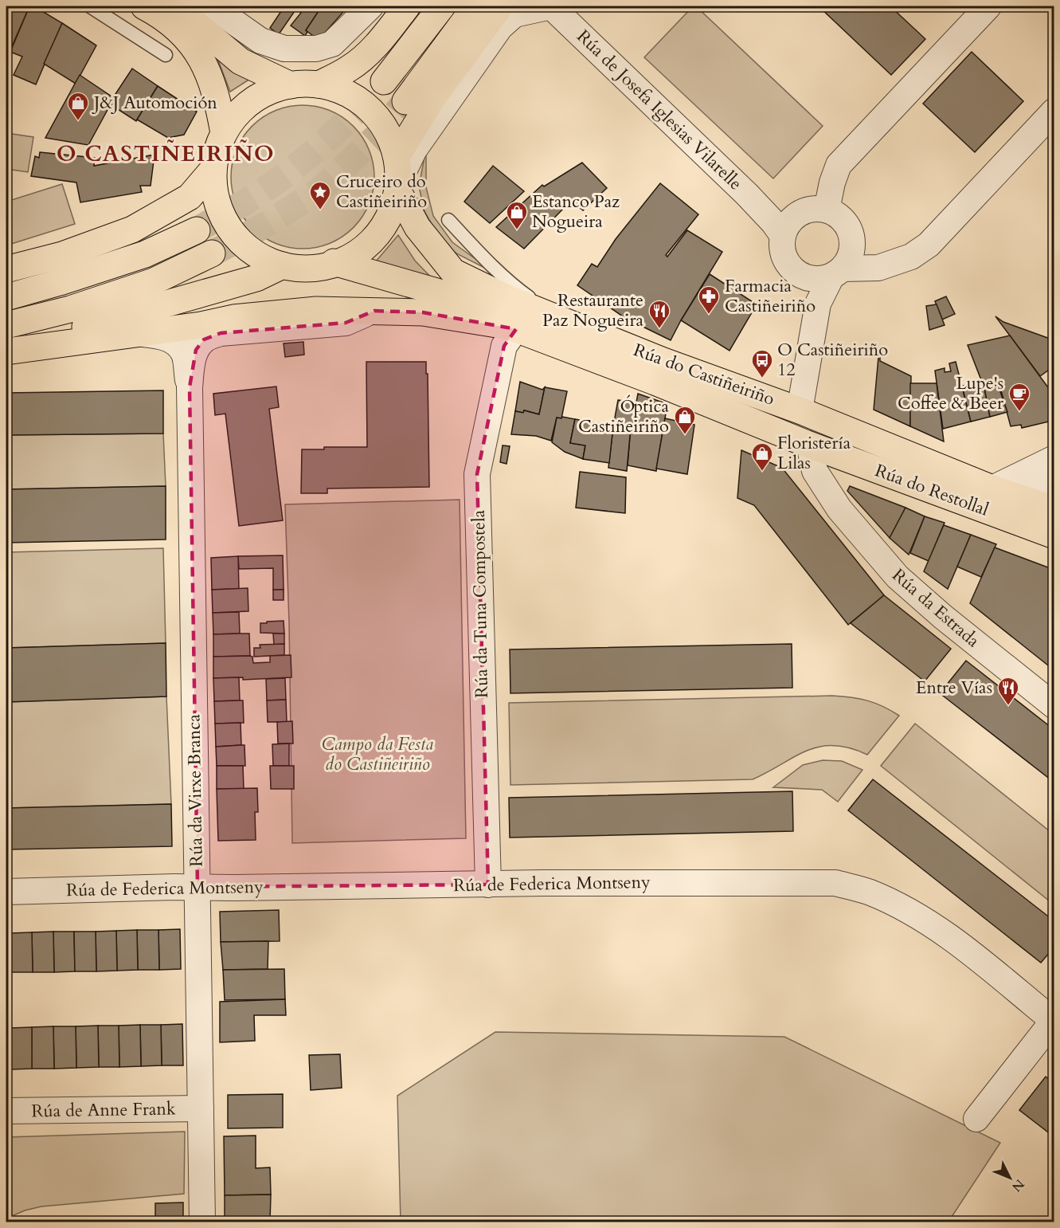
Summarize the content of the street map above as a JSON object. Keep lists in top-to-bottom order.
{
  "streets": {
    "main road": ["Rúa do Castiñeiriño", "Rúa do Restollal"],
    "street": [
      "Rúa de Josefa Iglesias Vilarelle",
      "Rúa da Tuna Compostela",
      "Rúa da Estrada",
      "Rúa da Virxe Branca",
      "Rúa de Federica Montseny",
      "Rúa de Anne Frank"
    ]
  },
  "crossings": [
    ["Rúa do Castiñeiriño", "Rúa do Restollal"],
    ["Rúa do Castiñeiriño", "Rúa da Tuna Compostela"],
    ["Rúa do Castiñeiriño", "Rúa da Estrada"],
    ["Rúa do Restollal", "Rúa da Estrada"],
    ["Rúa da Tuna Compostela", "Rúa de Federica Montseny"],
    ["Rúa da Virxe Branca", "Rúa de Federica Montseny"],
    ["Rúa da Virxe Branca", "Rúa de Anne Frank"]
  ],
  "districts": ["O CASTIÑEIRIÑO"],
  "parks": ["Campo da Festa do Castiñeiriño"],
  "places": {
    "shop": [
      "J&J Automoción",
      "Estanco Paz Nogueira",
      "Óptica Castiñeiriño",
      "Floristería Lilas"
    ],
    "place": ["Cruceiro do Castiñeiriño"],
    "pharmacy": ["Farmacia Castiñeiriño"],
    "restaurant": ["Restaurante Paz Nogueira", "Entre Vías"],
    "bus stop": ["O Castiñeiriño 12"],
    "cafe": ["Lupe's Coffee & Beer"]
  },
  "north": "bottom right"
}
